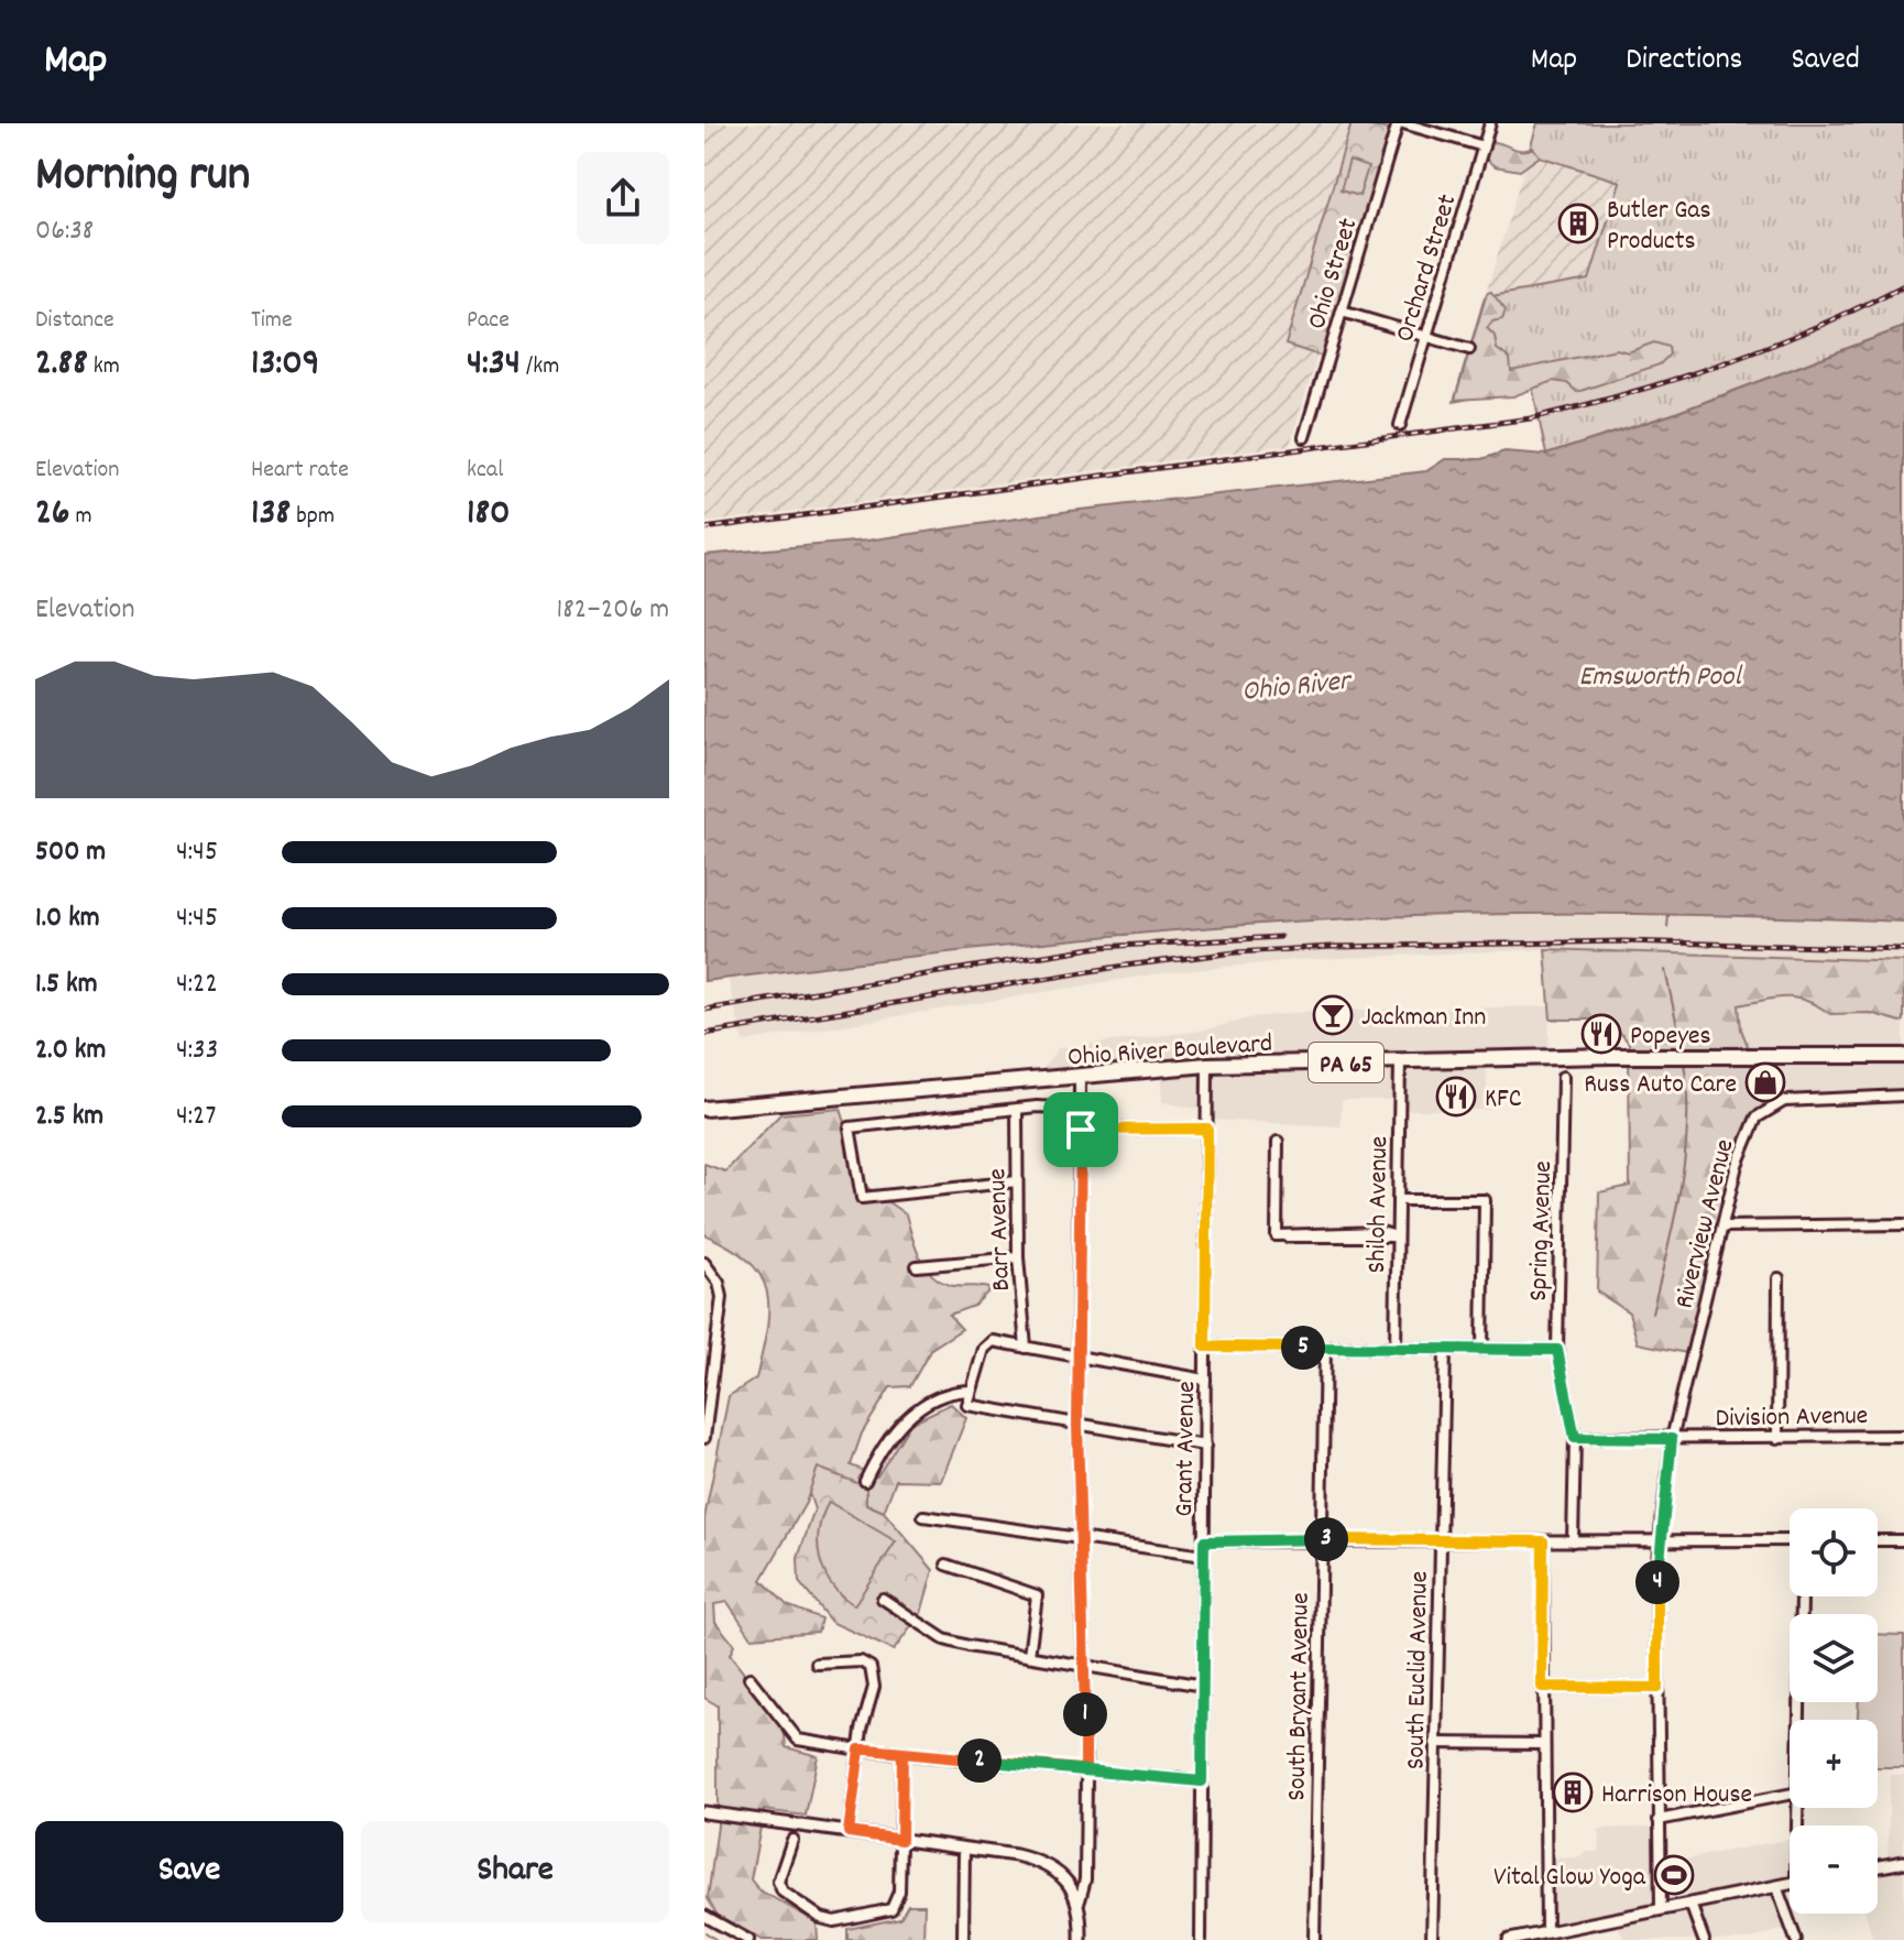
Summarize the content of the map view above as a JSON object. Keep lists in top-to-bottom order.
{
  "streets": {
    "highway": ["Ohio River Boulevard", "PA 65"],
    "street": [
      "Orchard Street",
      "Ohio Street",
      "Shiloh Avenue",
      "Riverview Avenue",
      "Barr Avenue",
      "Spring Avenue",
      "Division Avenue",
      "Grant Avenue",
      "South Euclid Avenue",
      "South Bryant Avenue"
    ]
  },
  "crossings": [
    ["Ohio River Boulevard", "Shiloh Avenue"],
    ["Ohio River Boulevard", "Grant Avenue"],
    ["Riverview Avenue", "Division Avenue"],
    ["Spring Avenue", "Division Avenue"]
  ],
  "water": ["Emsworth Pool", "Ohio River"],
  "places": {
    "building": ["Butler Gas Products", "Harrison House"],
    "bar": ["Jackman Inn"],
    "restaurant": ["Popeyes", "KFC"],
    "shop": ["Russ Auto Care"],
    "sports": ["Vital Glow Yoga"]
  },
  "page": {
    "header": "Map",
    "nav": ["Map", "Directions", "Saved"],
    "heading": ["Morning run", "06:38"],
    "stats": [
      ["Distance", "2.88 km"],
      ["Time", "13:09"],
      ["Pace", "4:34 /km"],
      ["Elevation", "26 m"],
      ["Heart rate", "138 bpm"],
      ["kcal", "180"]
    ],
    "chart": ["Elevation", "182–206 m"],
    "list": [
      {
        "name": "500 m",
        "note": "4:45"
      },
      {
        "name": "1.0 km",
        "note": "4:45"
      },
      {
        "name": "1.5 km",
        "note": "4:22"
      },
      {
        "name": "2.0 km",
        "note": "4:33"
      },
      {
        "name": "2.5 km",
        "note": "4:27"
      }
    ],
    "pins": [
      "5",
      "3",
      "4",
      "1",
      "2"
    ],
    "map_buttons": ["+", "−"],
    "buttons": ["Save", "Share"]
  }
}
